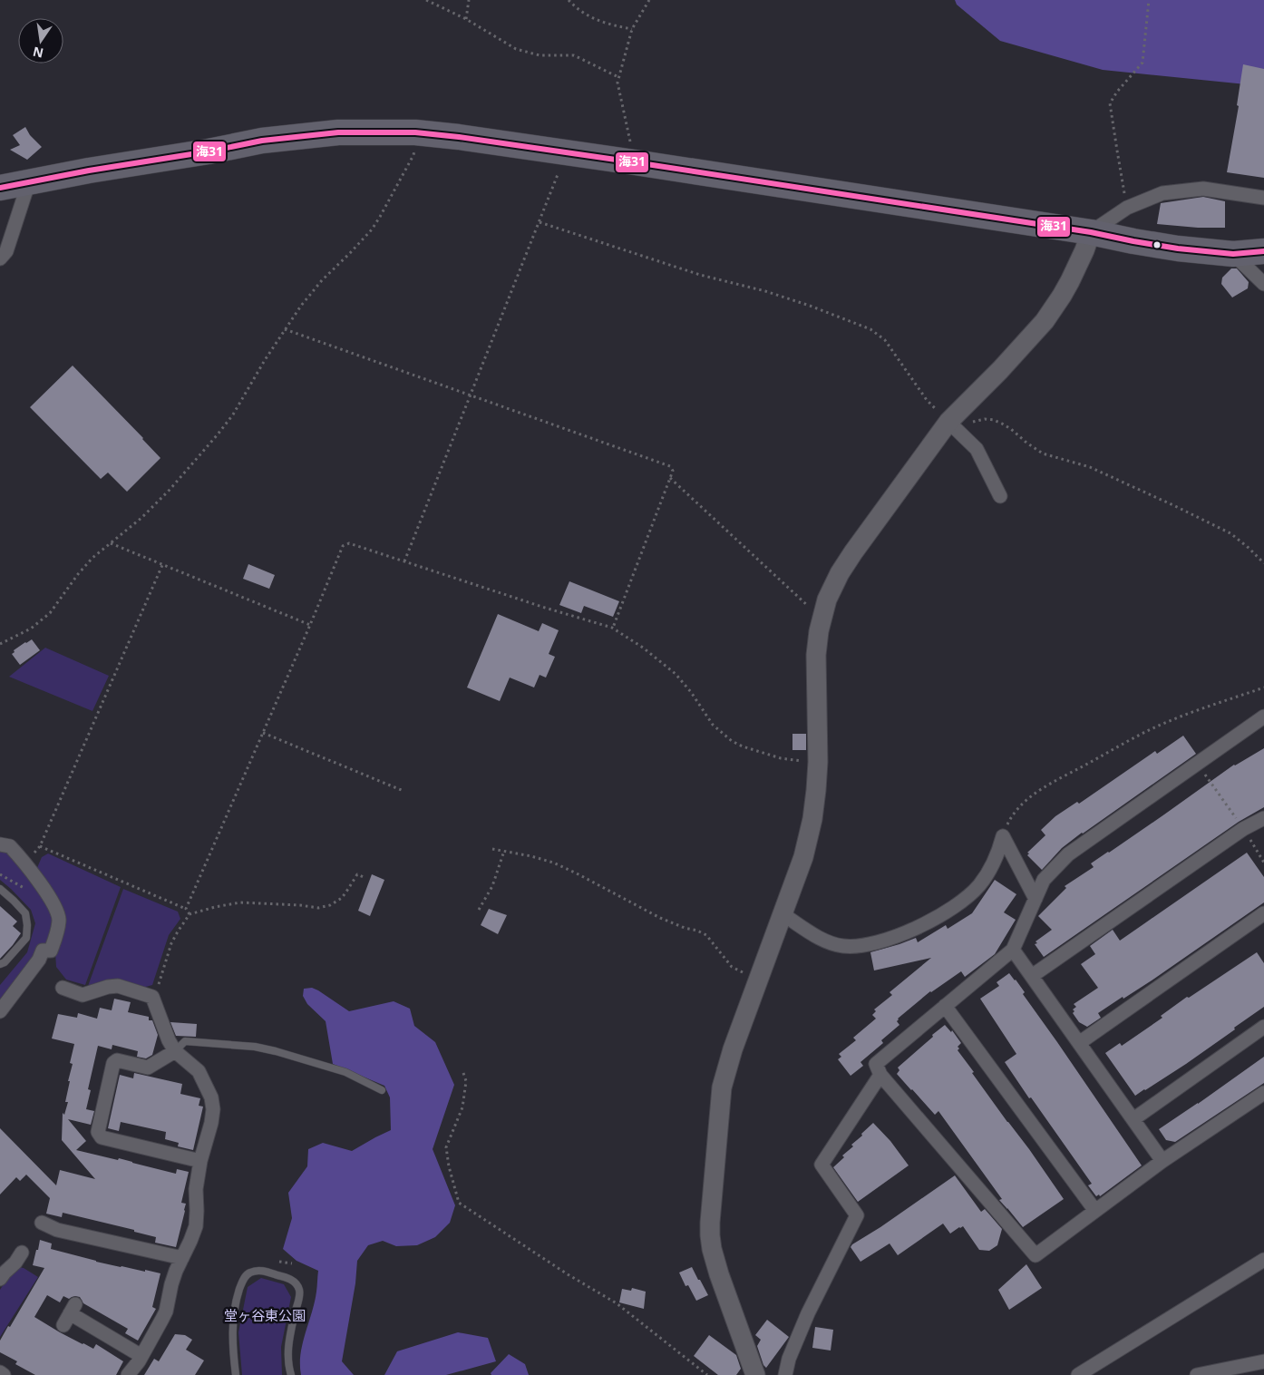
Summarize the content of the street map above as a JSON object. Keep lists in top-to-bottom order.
{
  "parks": ["堂ヶ谷東公園"],
  "lines": ["transit line 海31"],
  "north": "bottom"
}
